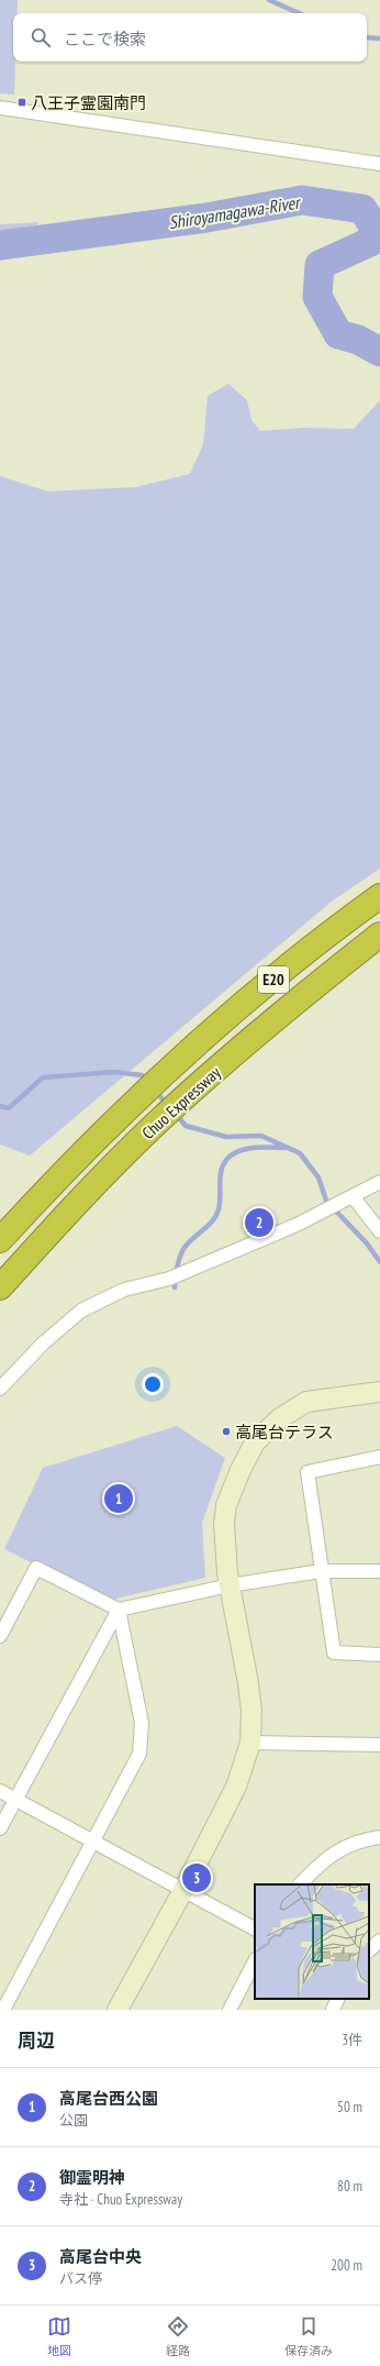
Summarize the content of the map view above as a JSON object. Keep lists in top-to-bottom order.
{
  "streets": {
    "highway": ["E20", "Chuo Expressway"]
  },
  "water": ["Shiroyamagawa-River"],
  "places": {
    "transit": ["八王子霊園南門"],
    "other": ["高尾台テラス"]
  },
  "page": {
    "search": "ここで検索",
    "pins": ["2", "1", "3"],
    "heading": ["周辺", "3件"],
    "list": [
      {
        "mark": "1",
        "name": "高尾台西公園",
        "note": "公園",
        "value": "50 m"
      },
      {
        "mark": "2",
        "name": "御霊明神",
        "note": "寺社 · Chuo Expressway",
        "value": "80 m"
      },
      {
        "mark": "3",
        "name": "高尾台中央",
        "note": "バス停",
        "value": "200 m"
      }
    ],
    "nav": ["地図", "経路", "保存済み"]
  }
}
